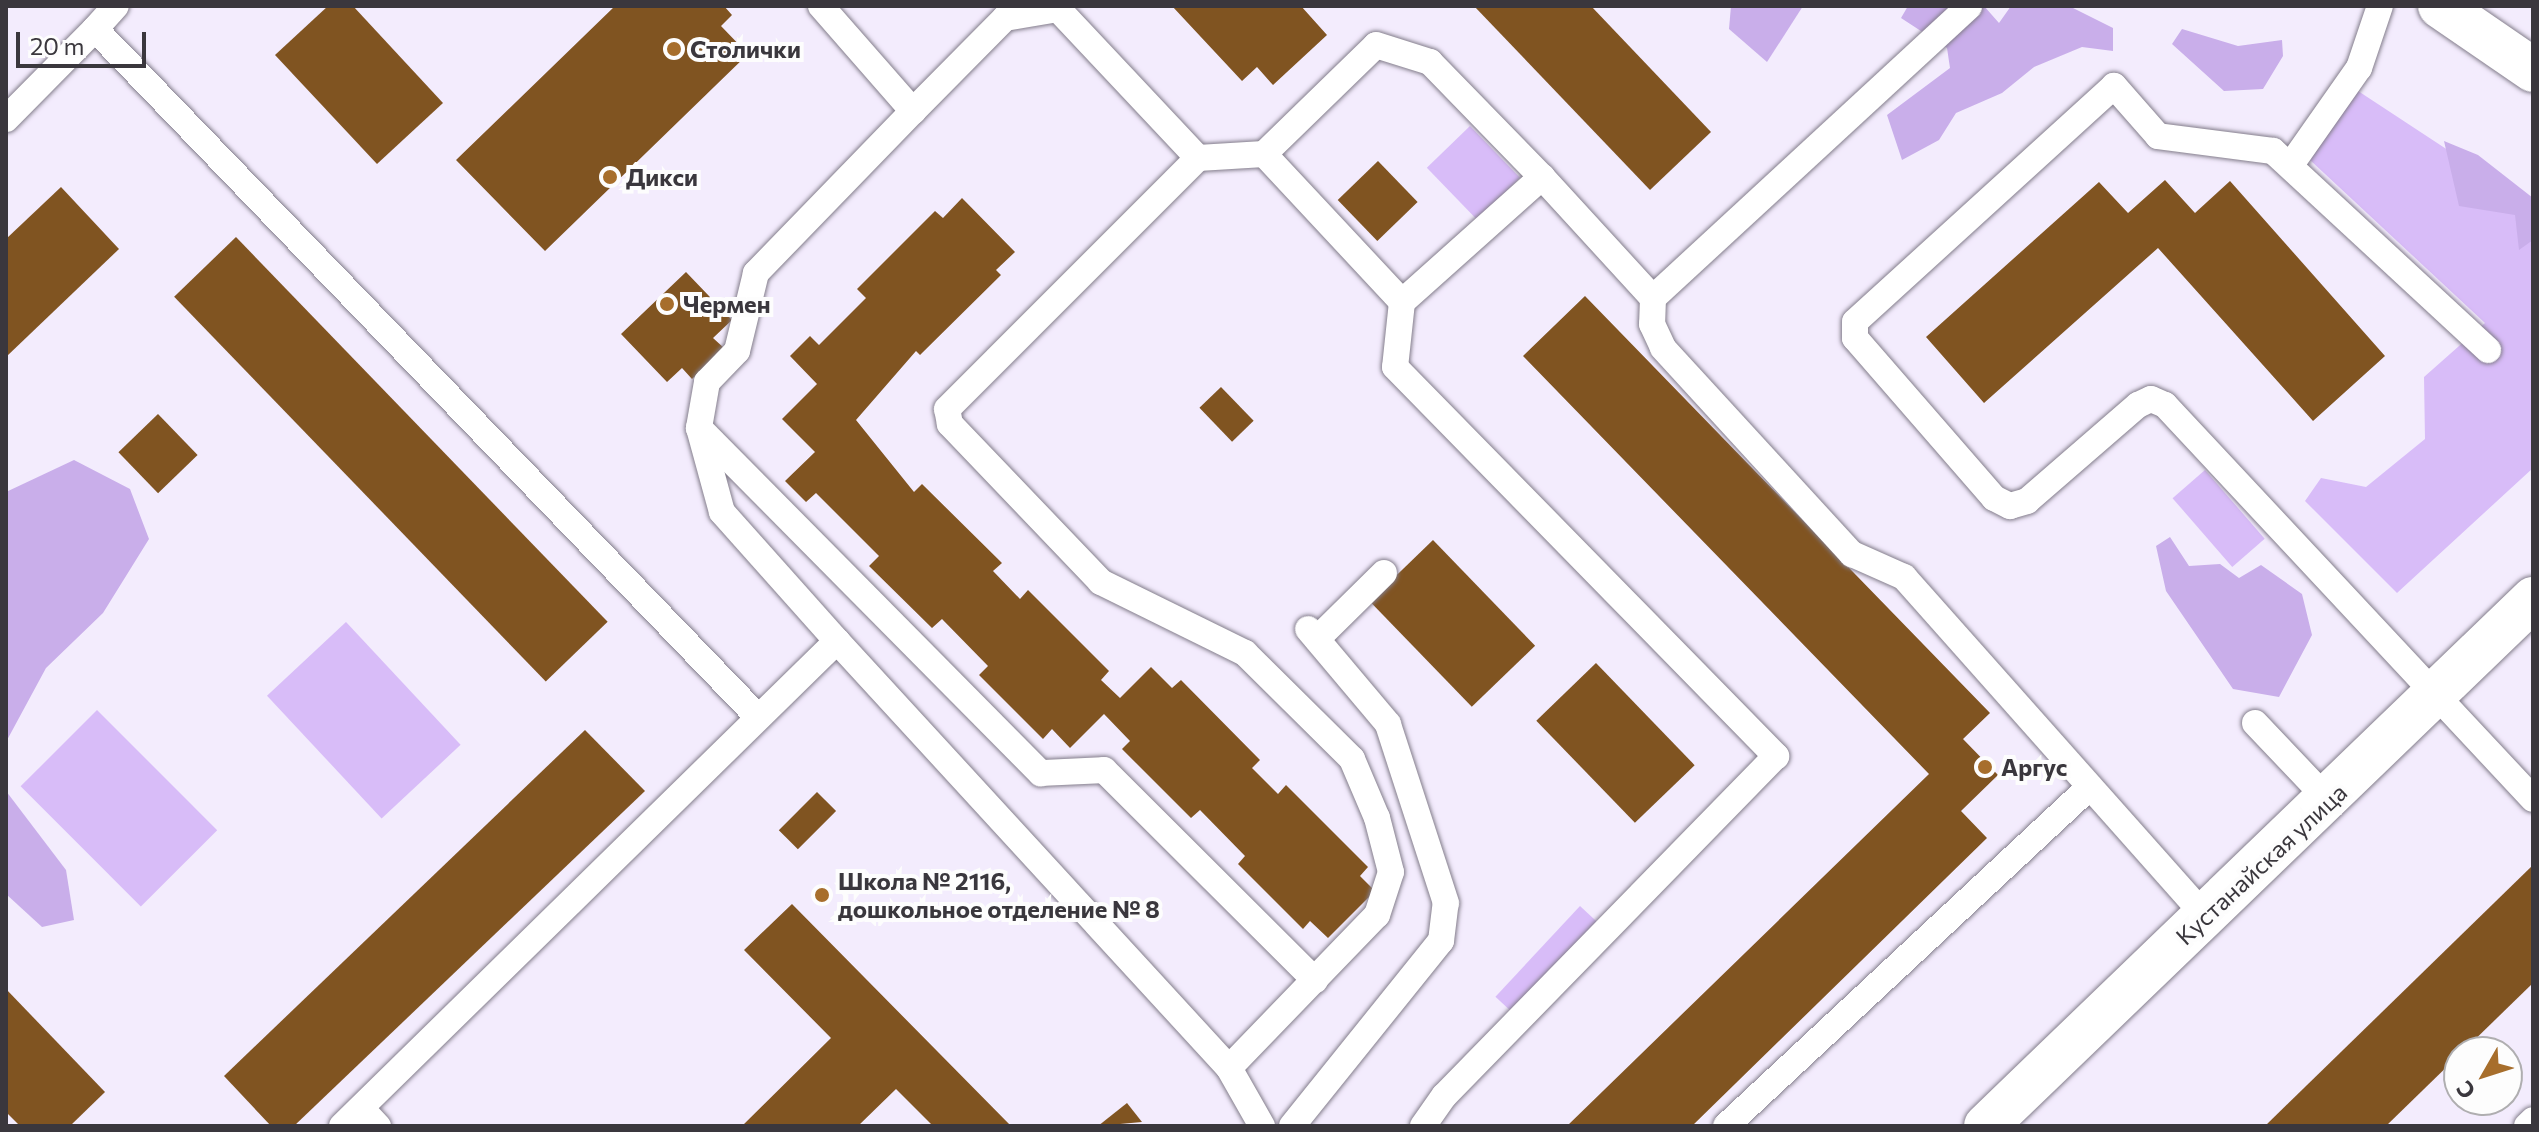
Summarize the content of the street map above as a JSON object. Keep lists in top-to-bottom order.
{
  "streets": {
    "street": ["Кустанайская улица"]
  },
  "places": [
    "Столички",
    "Дикси",
    "Чермен",
    "Аргус",
    "Школа № 2116, дошкольное отделение № 8"
  ],
  "scale_bar": "20 m",
  "north": "bottom left"
}
